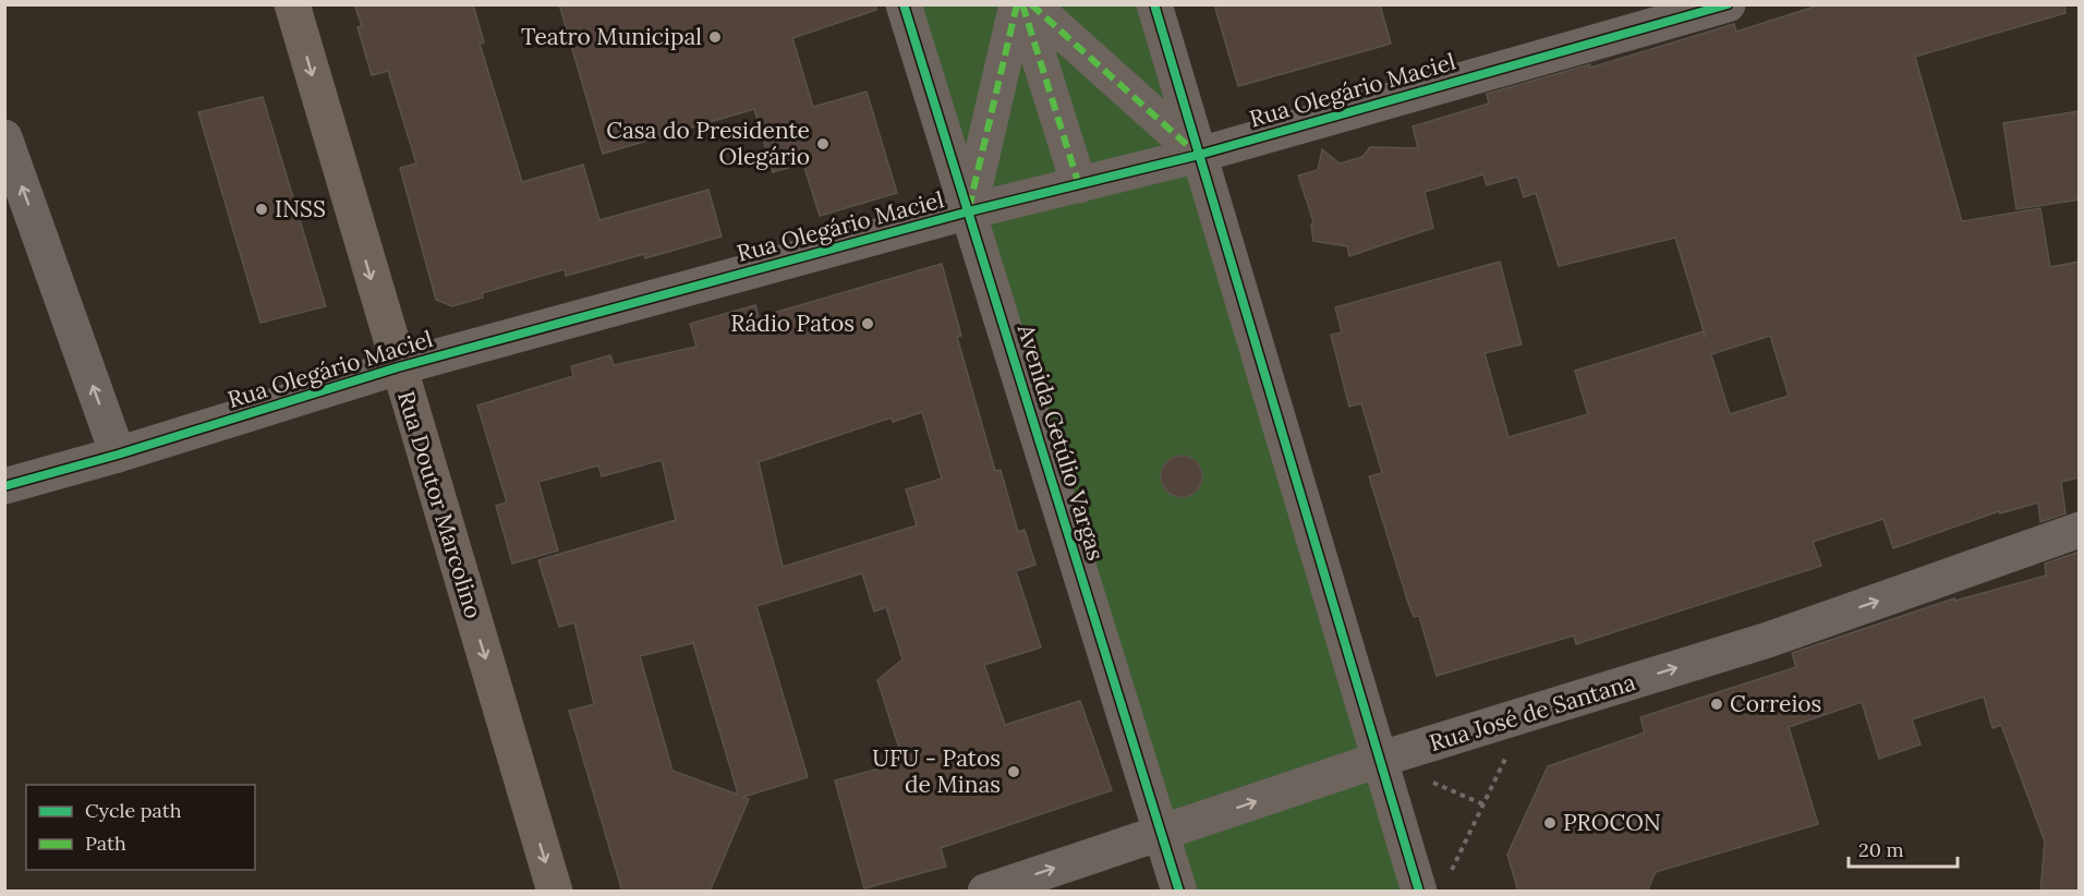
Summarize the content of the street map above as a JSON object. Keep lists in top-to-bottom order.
{
  "streets": {
    "main road": ["Rua Doutor Marcolino"],
    "street": ["Rua Olegário Maciel", "Avenida Getúlio Vargas", "Rua José de Santana"]
  },
  "crossings": [
    ["Rua Olegário Maciel", "Avenida Getúlio Vargas"],
    ["Rua Olegário Maciel", "Rua Doutor Marcolino"],
    ["Avenida Getúlio Vargas", "Rua José de Santana"]
  ],
  "one_way": ["Rua Doutor Marcolino", "Rua José de Santana"],
  "places": [
    "Teatro Municipal",
    "Casa do Presidente Olegário",
    "INSS",
    "Rádio Patos",
    "Correios",
    "UFU - Patos de Minas",
    "PROCON"
  ],
  "legend": ["Cycle path", "Path"],
  "scale_bar": "20 m"
}
